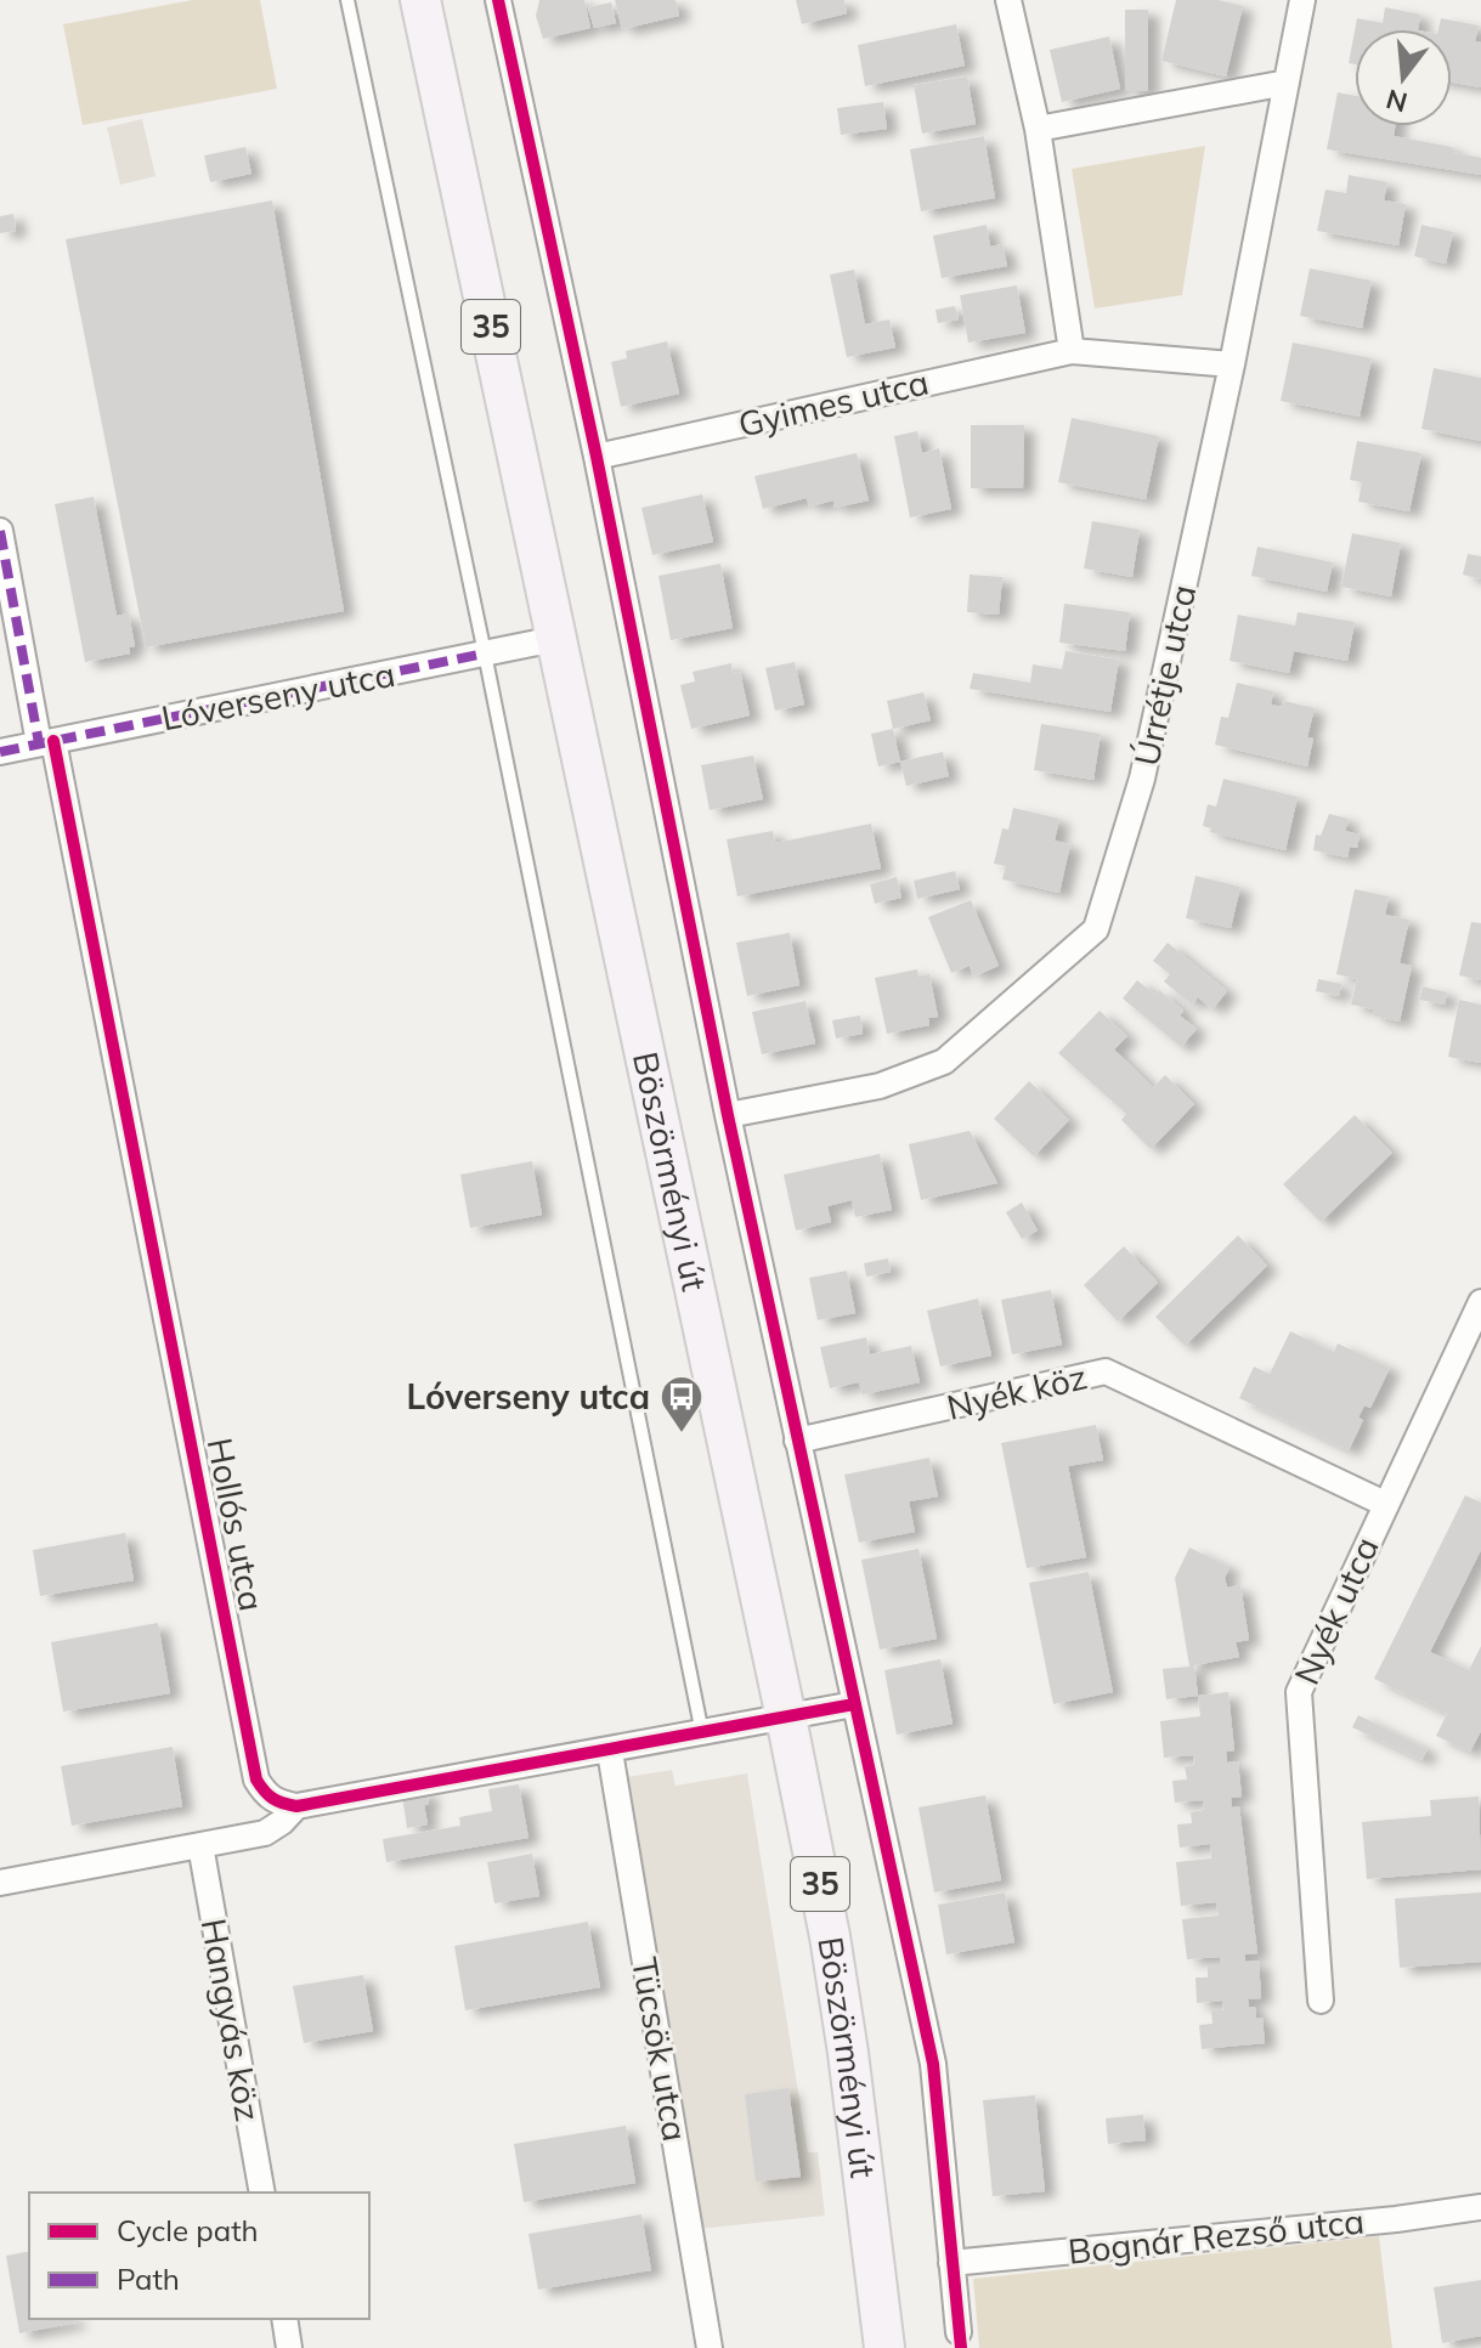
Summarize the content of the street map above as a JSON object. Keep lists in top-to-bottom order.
{
  "streets": {
    "main road": ["35", "Böszörményi út"],
    "street": [
      "Gyimes utca",
      "Úrrétje utca",
      "Lóverseny utca",
      "Nyék köz",
      "Hollós utca",
      "Nyék utca",
      "Hangyás köz",
      "Tücsök utca",
      "Bognár Rezső utca"
    ]
  },
  "crossings": [
    ["Gyimes utca", "Úrrétje utca"],
    ["Lóverseny utca", "Böszörményi út"],
    ["Lóverseny utca", "Hollós utca"],
    ["Nyék köz", "Nyék utca"]
  ],
  "places": {
    "bus stop": ["Lóverseny utca"]
  },
  "legend": ["Cycle path", "Path"],
  "north": "bottom"
}
